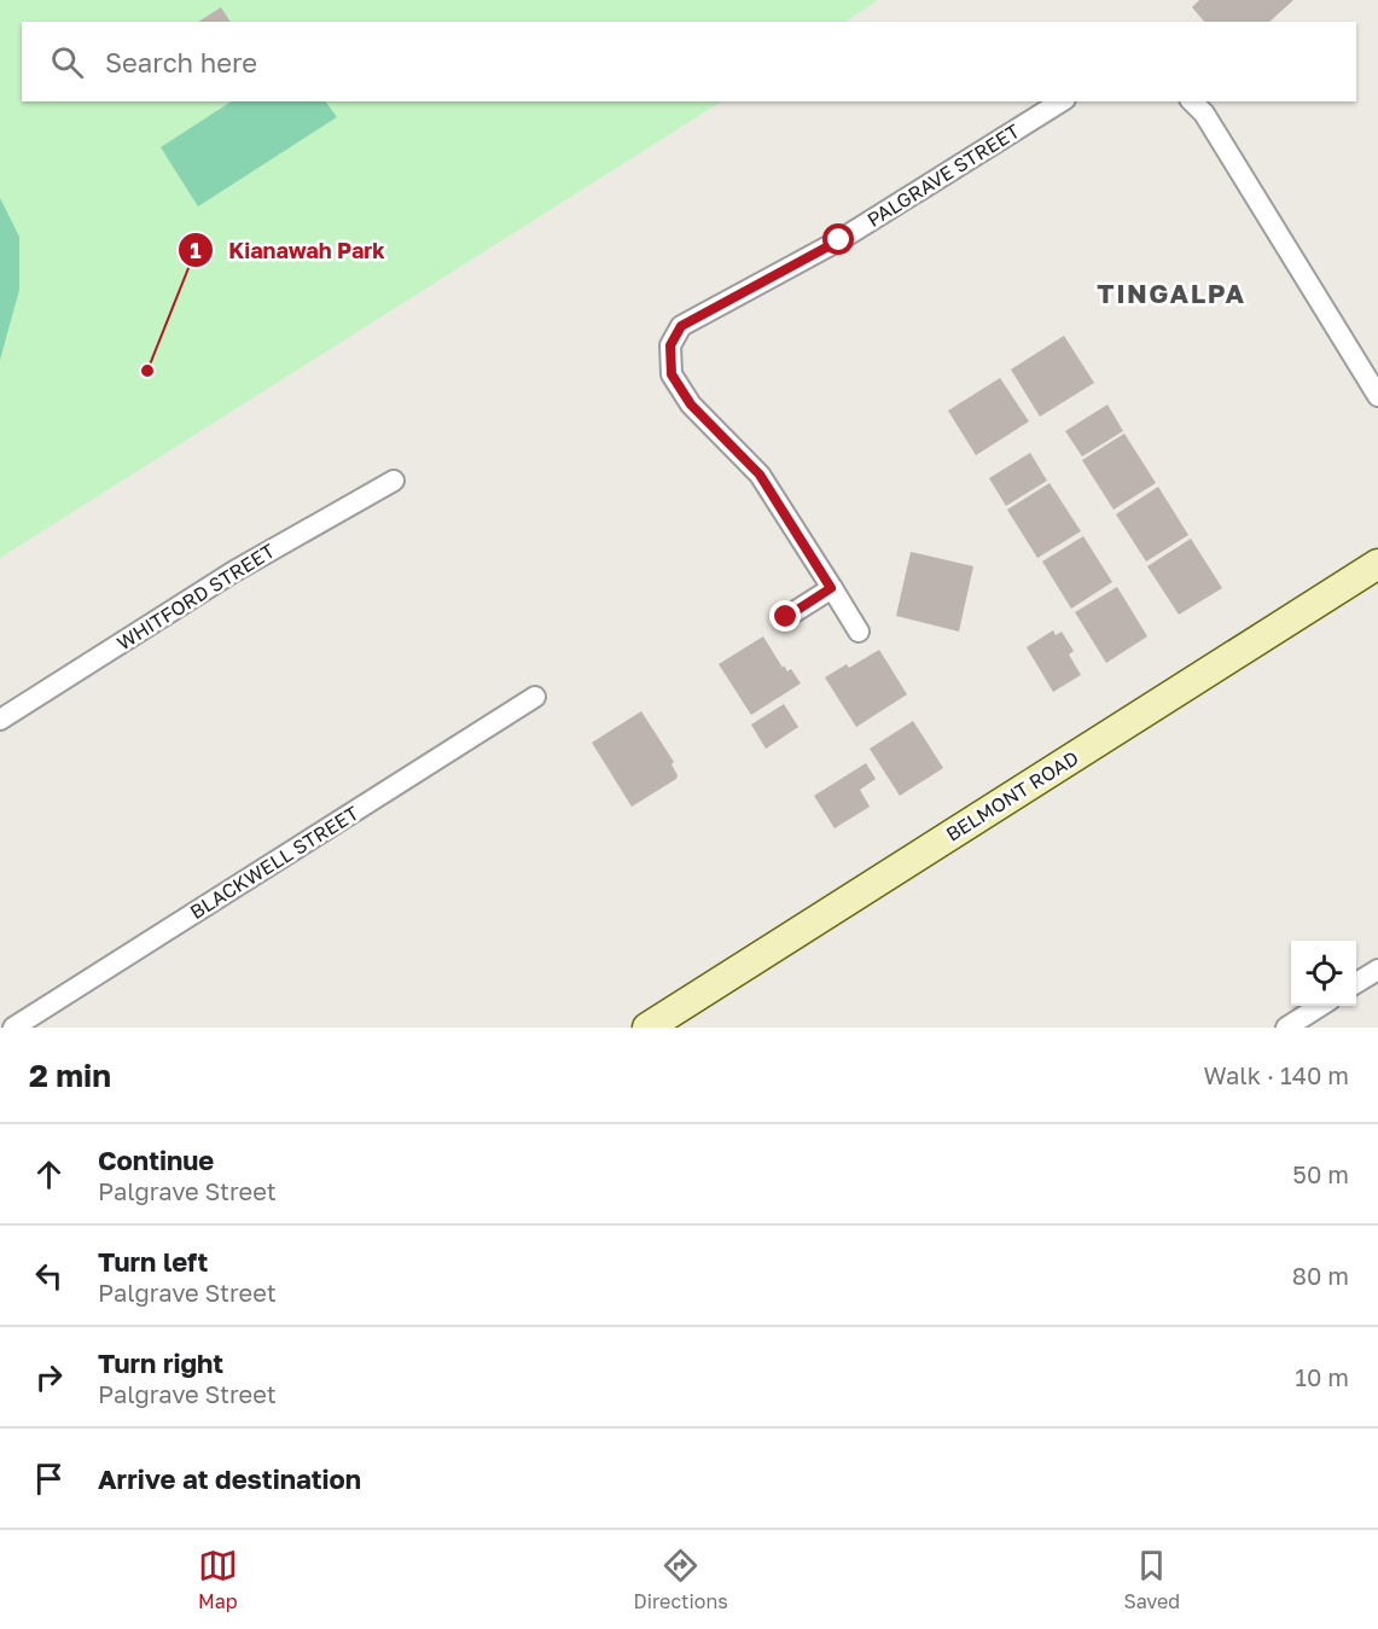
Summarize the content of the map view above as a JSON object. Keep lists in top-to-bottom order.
{
  "streets": {
    "main road": ["BELMONT ROAD"],
    "street": ["PALGRAVE STREET", "WHITFORD STREET", "BLACKWELL STREET"]
  },
  "districts": ["TINGALPA"],
  "places": ["Kianawah Park"],
  "page": {
    "search": "Search here",
    "heading": ["2 min", "Walk · 140 m"],
    "list": [
      ["Continue", "Palgrave Street", "50 m"],
      ["Turn left", "Palgrave Street", "80 m"],
      ["Turn right", "Palgrave Street", "10 m"],
      "Arrive at destination"
    ],
    "nav": ["Map", "Directions", "Saved"]
  }
}
